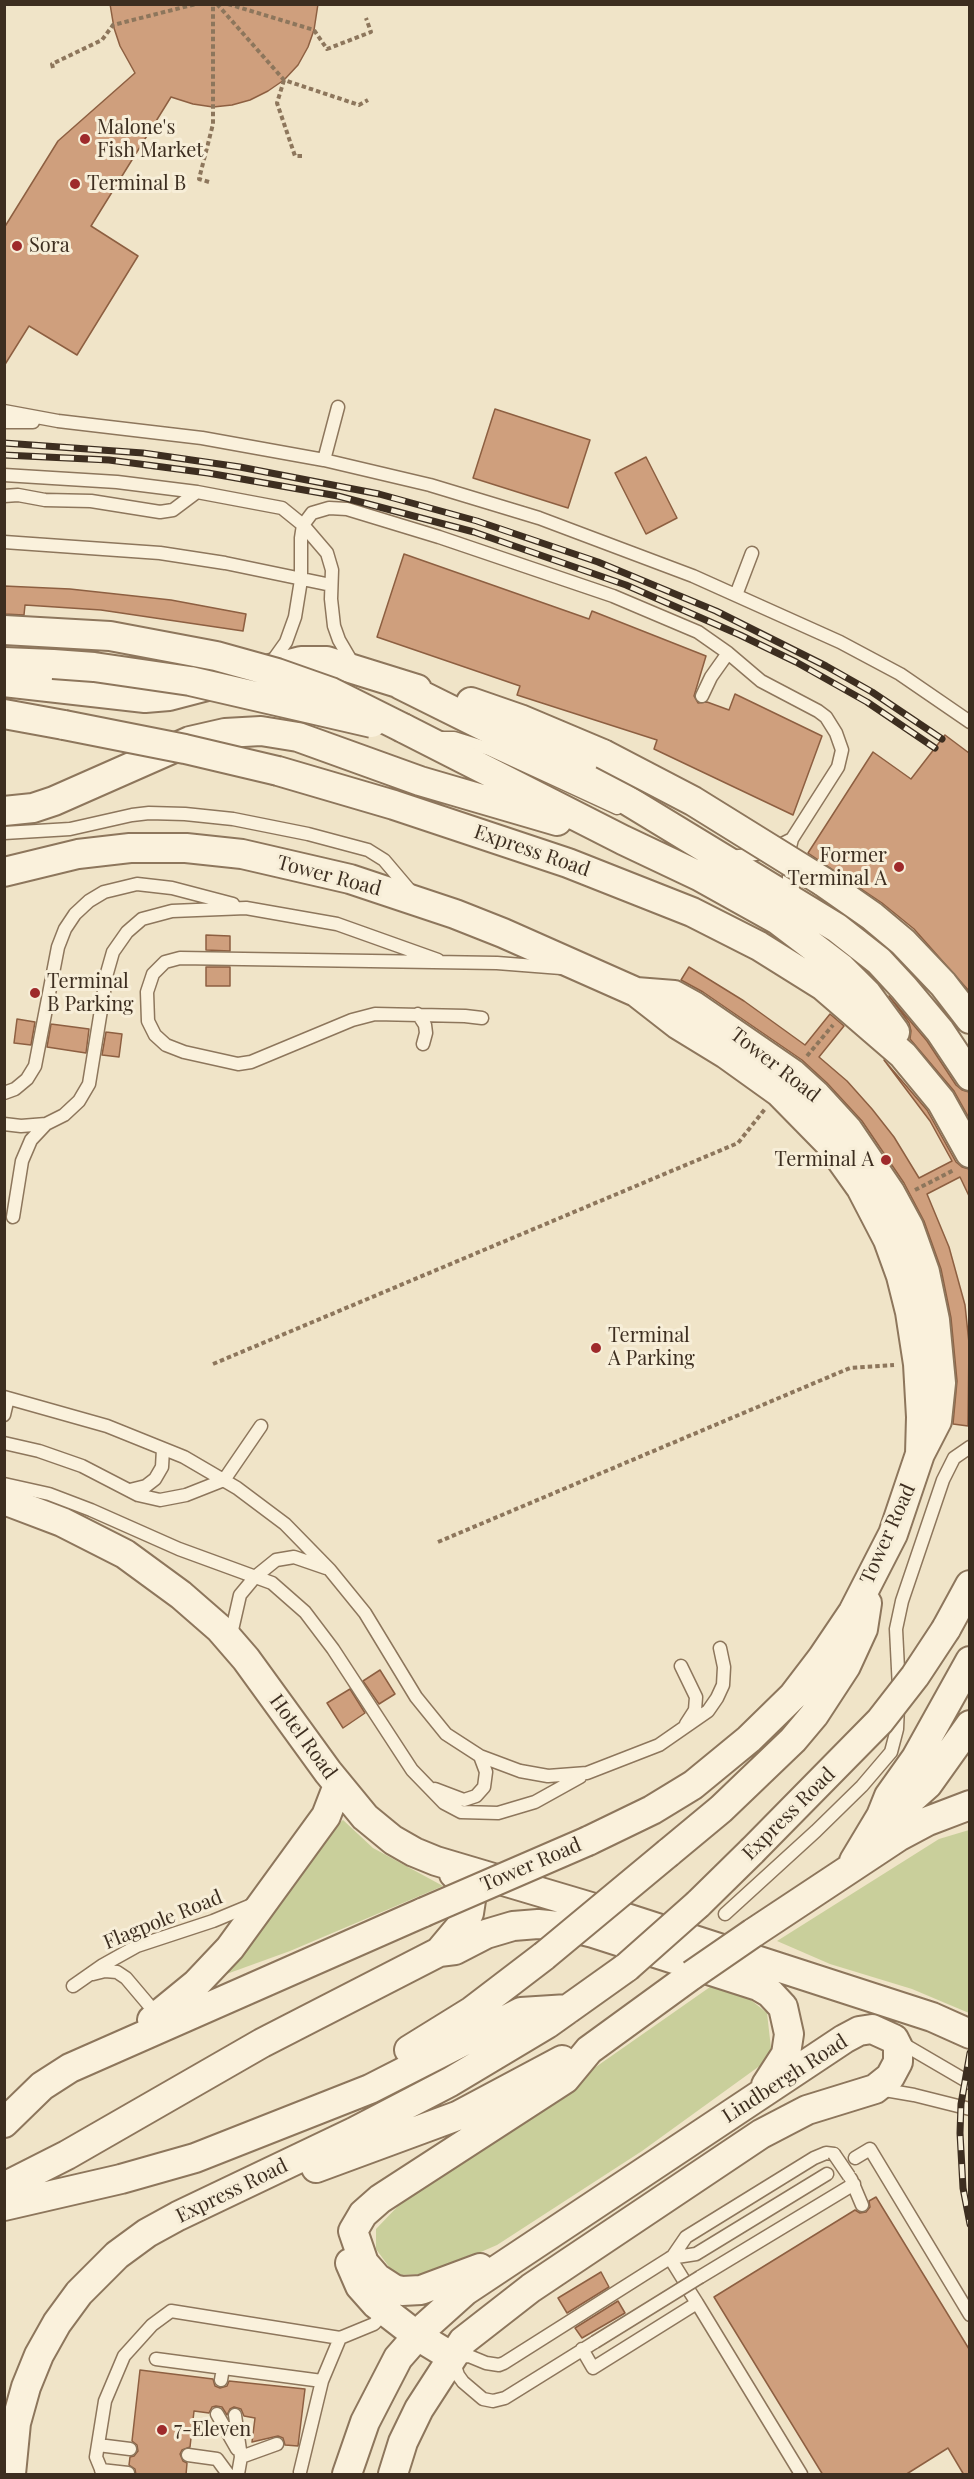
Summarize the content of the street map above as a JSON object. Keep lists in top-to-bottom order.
{
  "streets": {
    "street": [
      "Express Road",
      "Tower Road",
      "Hotel Road",
      "Lindbergh Road"
    ],
    "lane": ["Flagpole Road"]
  },
  "places": [
    "Malone's Fish Market",
    "Terminal B",
    "Sora",
    "Former Terminal A",
    "Terminal B Parking",
    "Terminal A",
    "Terminal A Parking",
    "7-Eleven"
  ]
}
